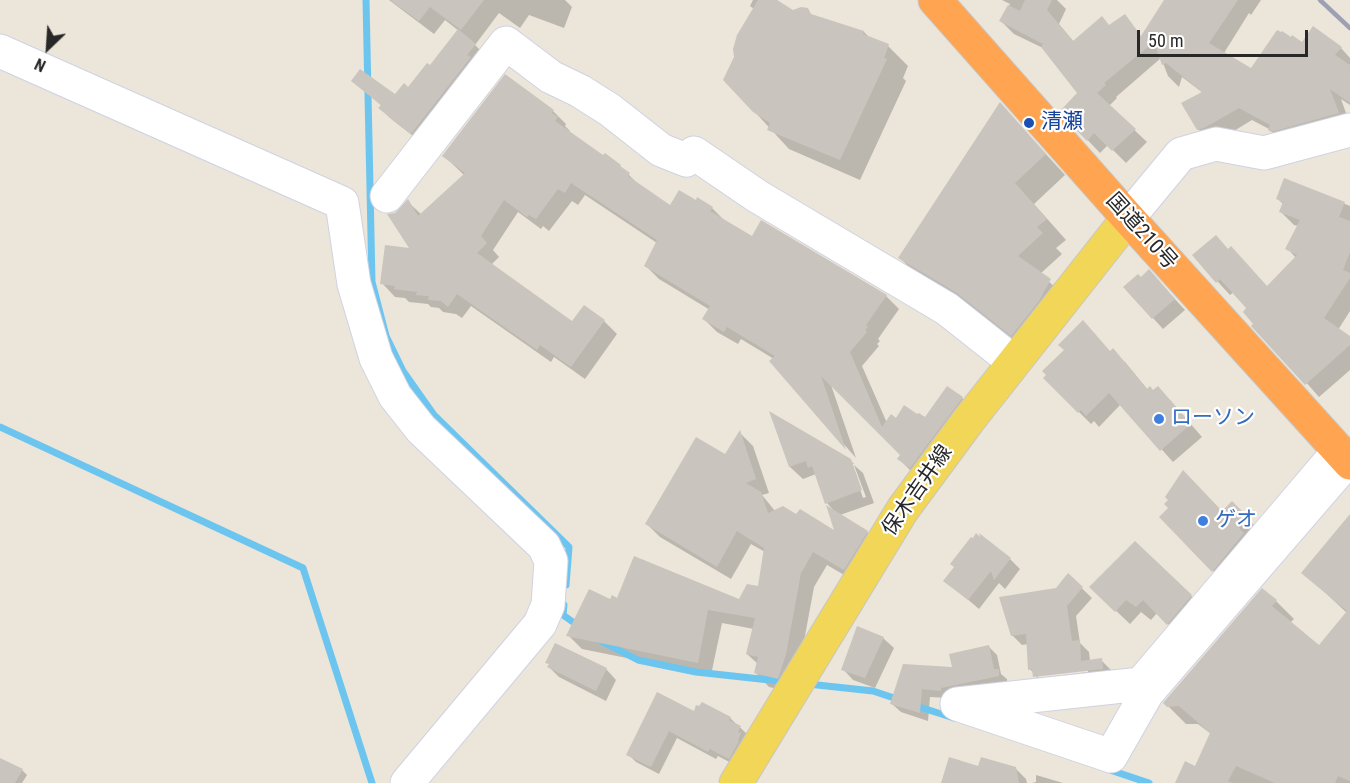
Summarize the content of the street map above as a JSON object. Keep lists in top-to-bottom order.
{
  "streets": {
    "highway": ["国道210号"],
    "main road": ["保木吉井線"]
  },
  "crossings": [
    ["国道210号", "保木吉井線"]
  ],
  "places": ["清瀬", "ローソン", "ゲオ"],
  "scale_bar": "50 m",
  "north": "bottom left"
}
